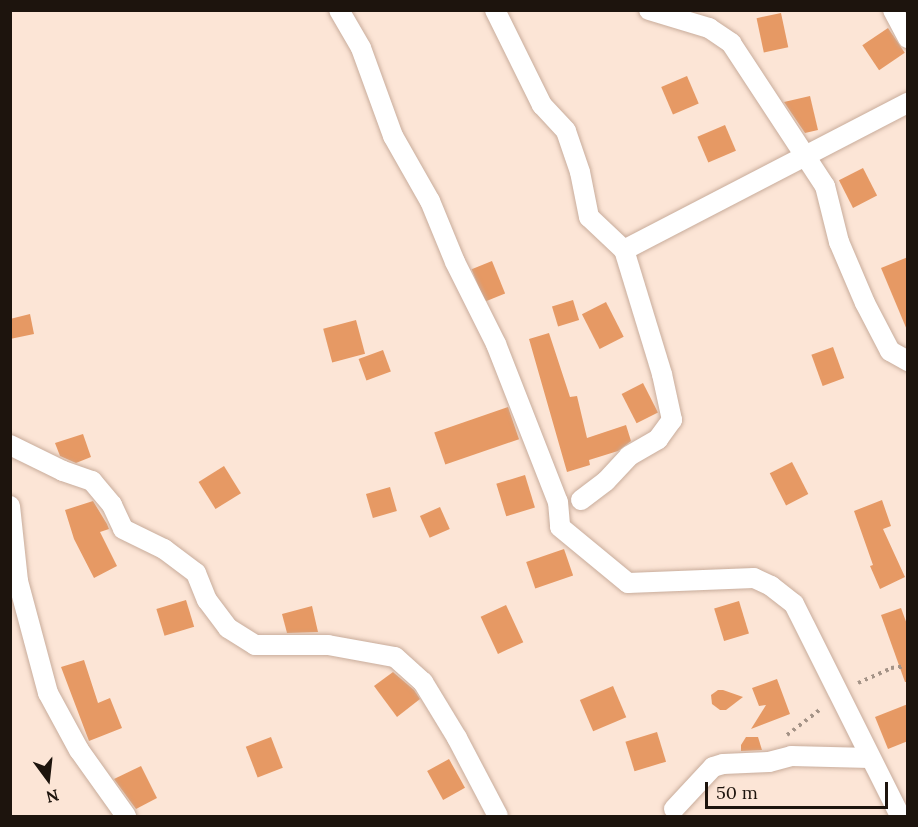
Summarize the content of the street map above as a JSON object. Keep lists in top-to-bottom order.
{
  "scale_bar": "50 m",
  "north": "bottom"
}
